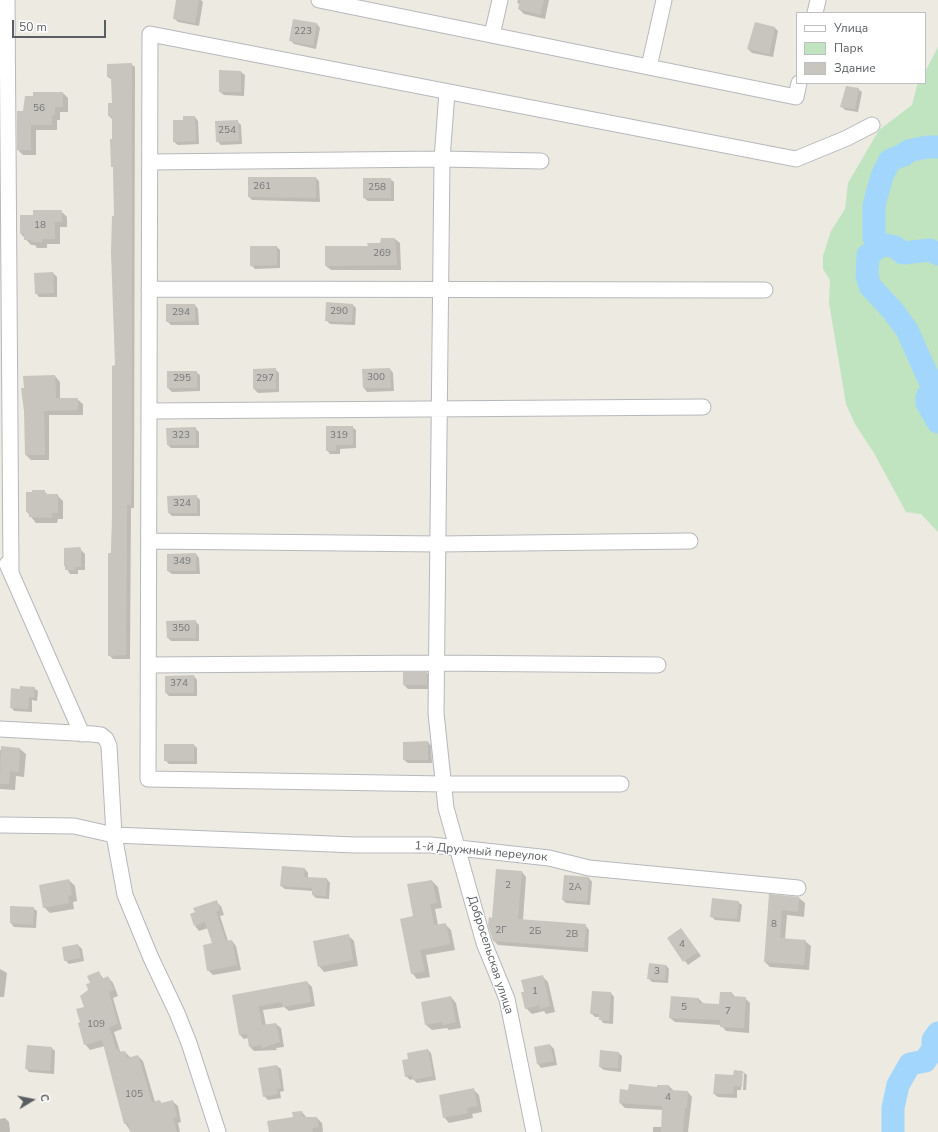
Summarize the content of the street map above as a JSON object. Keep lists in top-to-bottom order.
{
  "streets": {
    "street": ["1-й Дружный переулок", "Добросельская улица"]
  },
  "crossings": [
    ["1-й Дружный переулок", "Добросельская улица"]
  ],
  "house_numbers": [
    "223",
    "56",
    "254",
    "261",
    "258",
    "18",
    "269",
    "290",
    "294",
    "300",
    "295",
    "297",
    "323",
    "319",
    "324",
    "349",
    "350",
    "374",
    "2",
    "2А",
    "8",
    "2Г",
    "2Б",
    "2В",
    "4",
    "3",
    "1",
    "5",
    "7",
    "109",
    "105",
    "4"
  ],
  "legend": ["Улица", "Парк", "Здание"],
  "scale_bar": "50 m",
  "north": "right"
}
